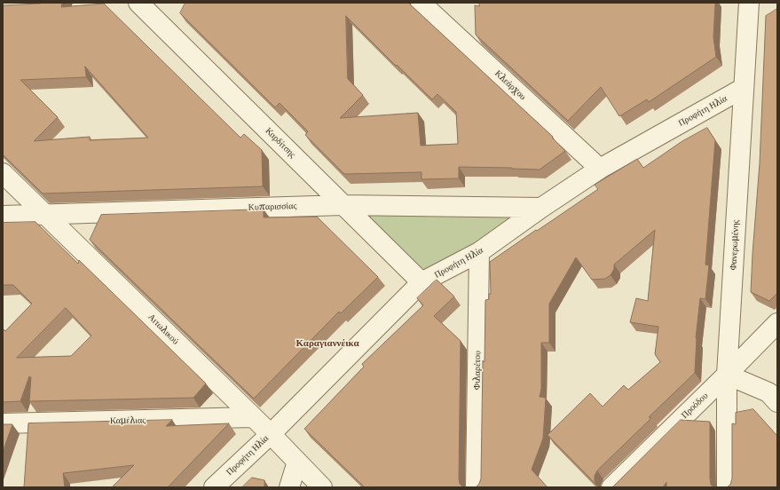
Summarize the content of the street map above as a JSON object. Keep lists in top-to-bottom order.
{
  "streets": {
    "street": [
      "Κλεάρχου",
      "Προφήτη Ηλία",
      "Καρδίτσης",
      "Κυπαρισσίας",
      "Φανερωμένης",
      "Αιτωλικού",
      "Φιλαρέτου",
      "Προόδου",
      "Καμέλιας"
    ]
  },
  "crossings": [
    ["Κλεάρχου", "Προφήτη Ηλία"],
    ["Προφήτη Ηλία", "Καρδίτσης"],
    ["Προφήτη Ηλία", "Κυπαρισσίας"],
    ["Προφήτη Ηλία", "Φανερωμένης"],
    ["Προφήτη Ηλία", "Αιτωλικού"],
    ["Προφήτη Ηλία", "Φιλαρέτου"],
    ["Καρδίτσης", "Κυπαρισσίας"],
    ["Κυπαρισσίας", "Αιτωλικού"],
    ["Φανερωμένης", "Προόδου"],
    ["Αιτωλικού", "Καμέλιας"]
  ],
  "districts": ["Καραγιαννέικα"]
}
